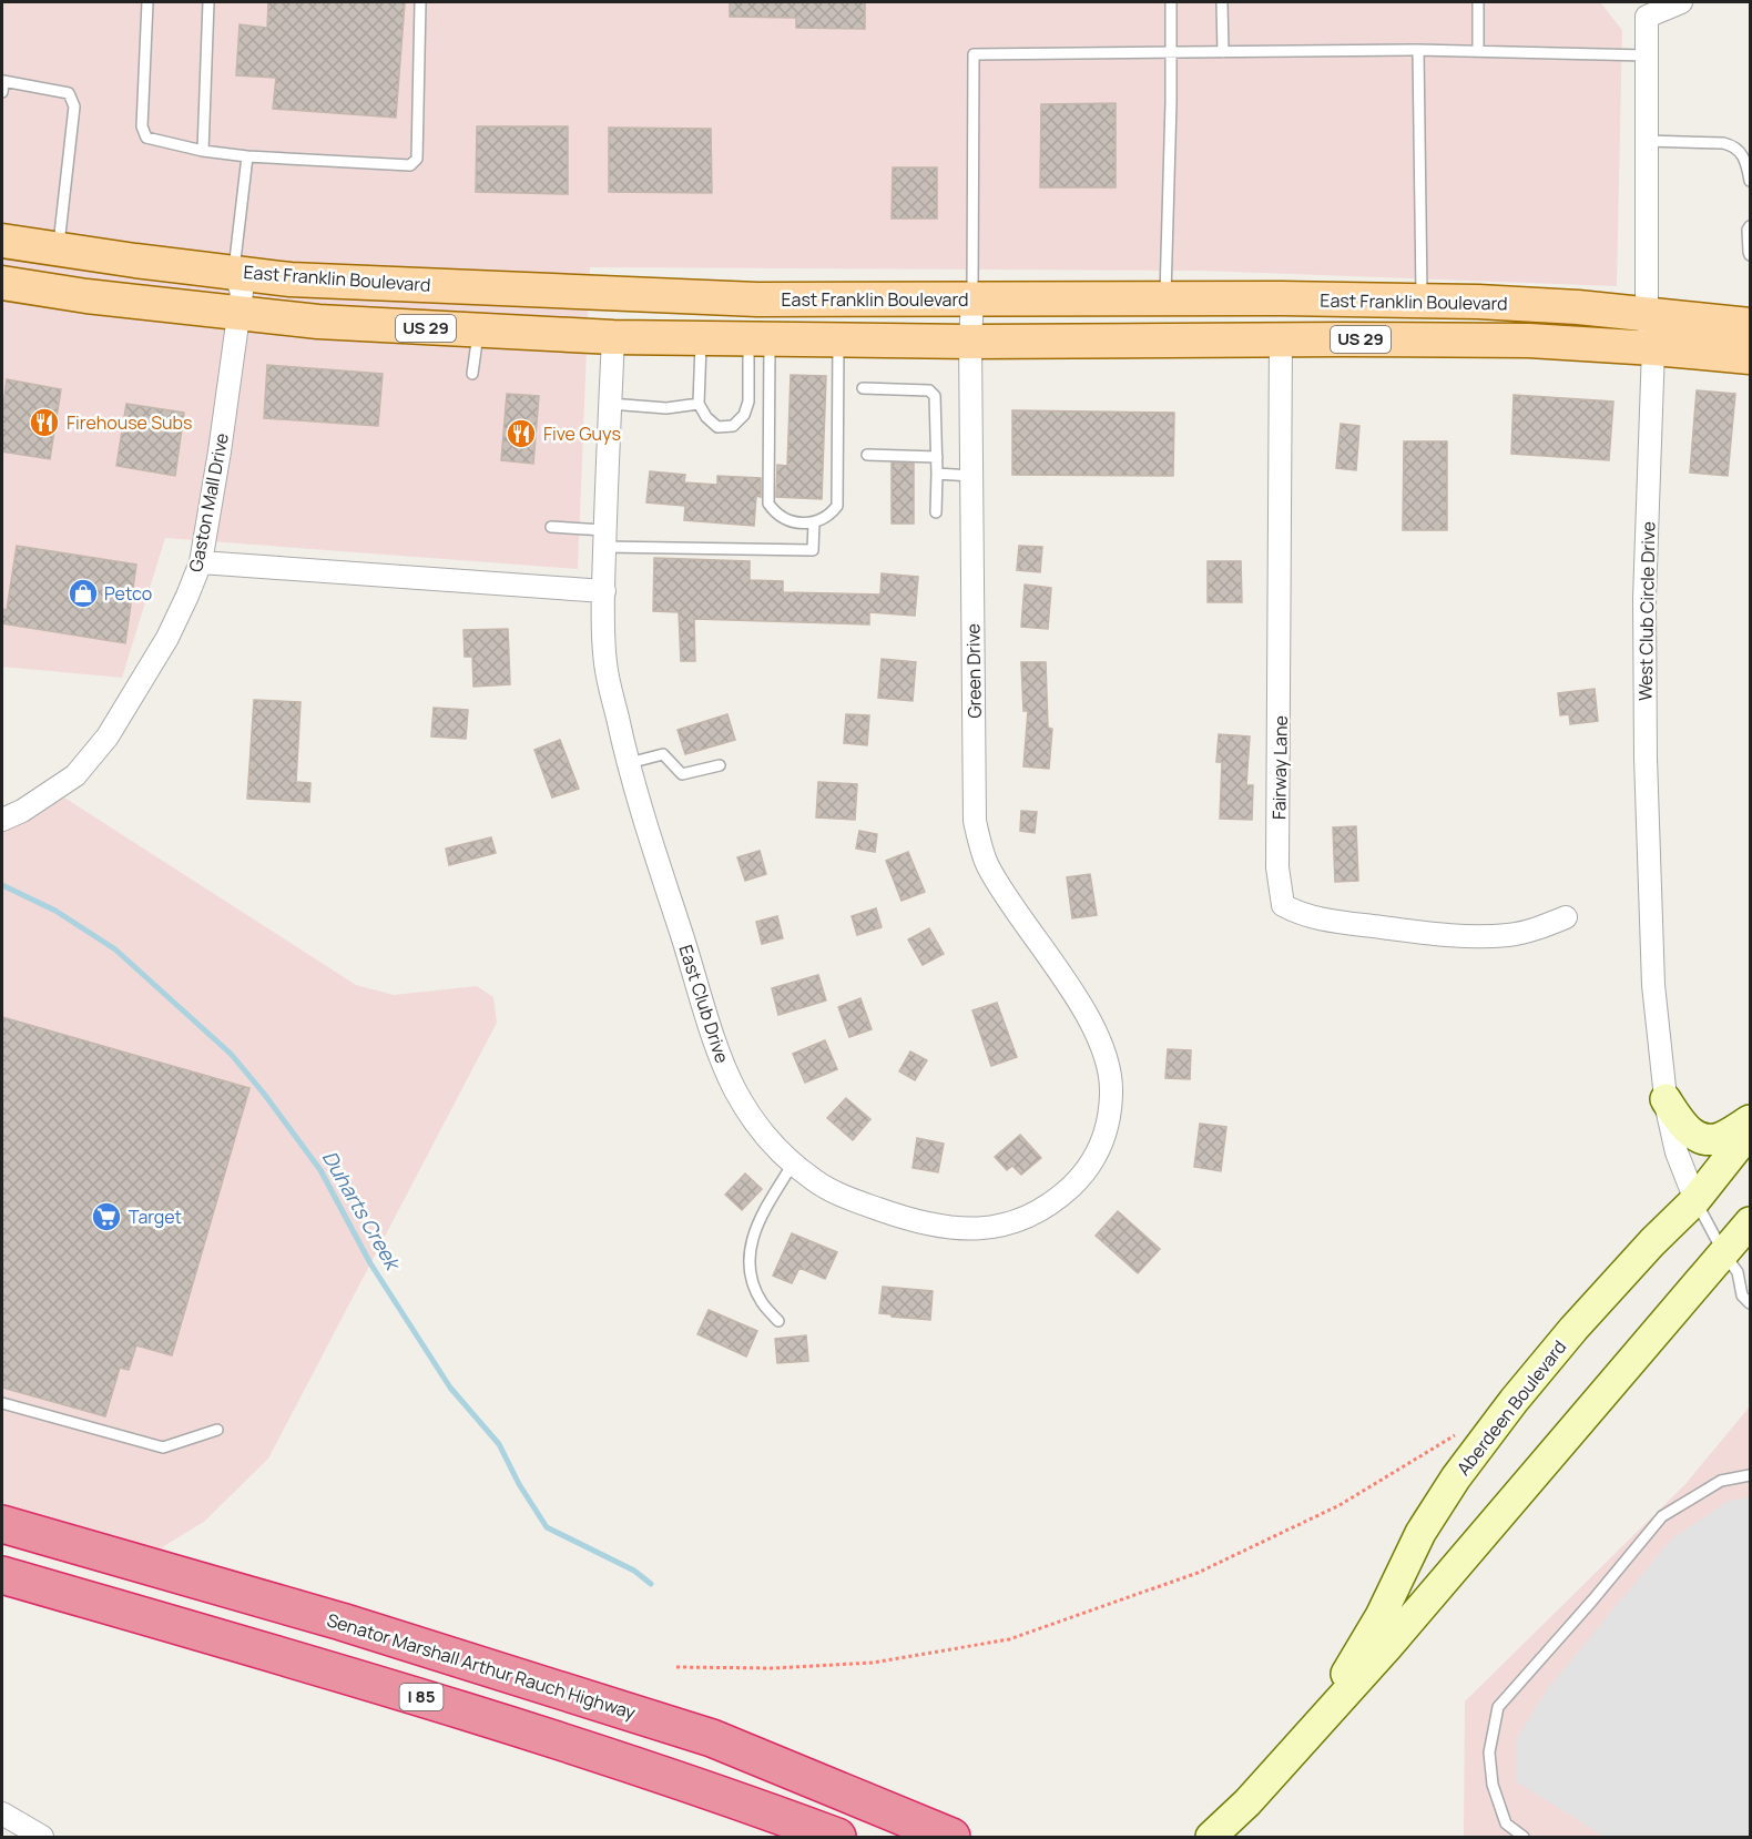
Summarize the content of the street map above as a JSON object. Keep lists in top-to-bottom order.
{
  "streets": {
    "highway": ["Senator Marshall Arthur Rauch Highway", "I 85"],
    "main road": ["East Franklin Boulevard", "US 29", "Aberdeen Boulevard"],
    "street": [
      "Gaston Mall Drive",
      "West Club Circle Drive",
      "Green Drive",
      "Fairway Lane",
      "East Club Drive"
    ]
  },
  "crossings": [
    ["East Franklin Boulevard", "Gaston Mall Drive"],
    ["East Franklin Boulevard", "West Club Circle Drive"],
    ["East Franklin Boulevard", "Green Drive"],
    ["East Franklin Boulevard", "Fairway Lane"],
    ["East Franklin Boulevard", "East Club Drive"],
    ["West Club Circle Drive", "Aberdeen Boulevard"],
    ["Green Drive", "East Club Drive"]
  ],
  "water": ["Duharts Creek"],
  "places": {
    "restaurant": ["Firehouse Subs", "Five Guys"],
    "shop": ["Petco"],
    "supermarket": ["Target"]
  }
}
